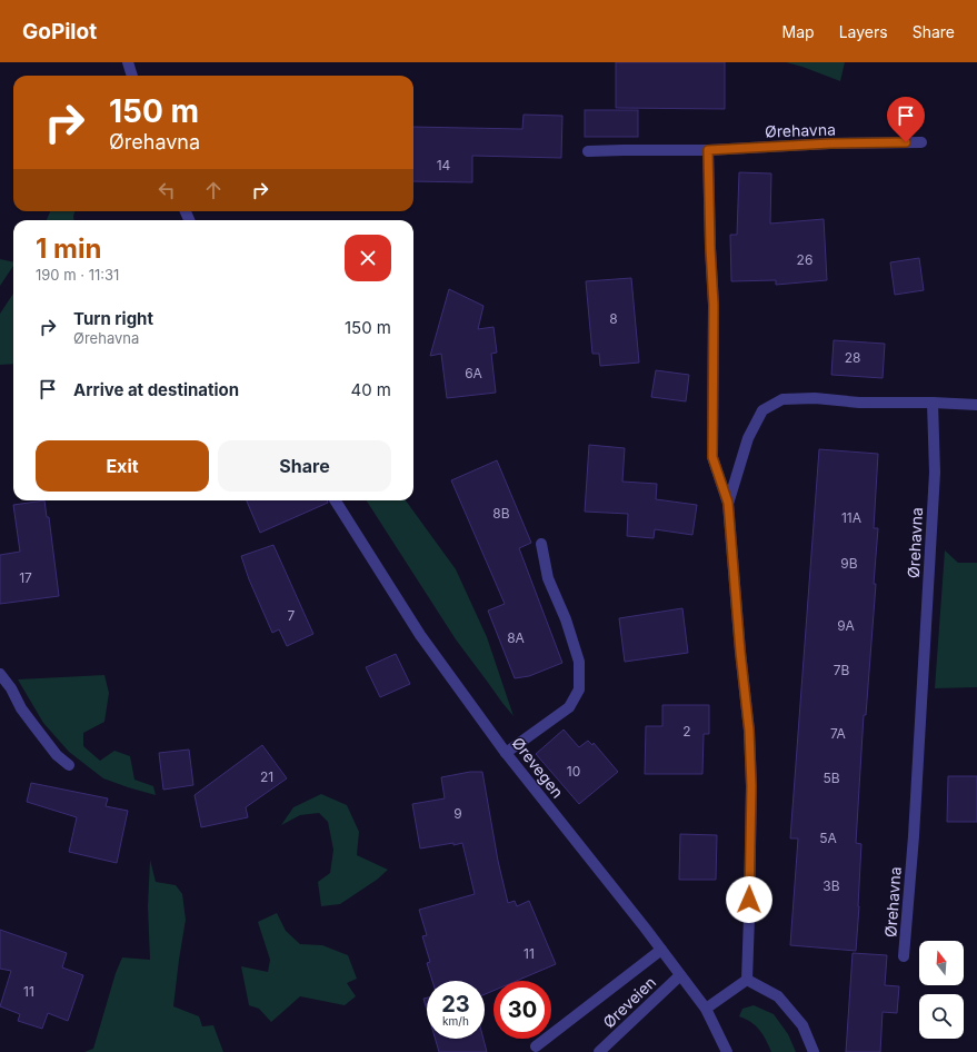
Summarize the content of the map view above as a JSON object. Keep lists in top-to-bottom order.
{
  "streets": {
    "street": ["Ørehavna", "Ørevegen", "Øreveien"]
  },
  "crossings": [
    ["Ørevegen", "Øreveien"]
  ],
  "house_numbers": [
    "14",
    "26",
    "8",
    "28",
    "6A",
    "8B",
    "11A",
    "9B",
    "17",
    "7",
    "9A",
    "8A",
    "7B",
    "2",
    "7A",
    "10",
    "21",
    "5B",
    "9",
    "5A",
    "3B",
    "11",
    "11"
  ],
  "north": "top",
  "page": {
    "header": "GoPilot",
    "nav": ["Map", "Layers", "Share"],
    "turn": ["150 m", "Ørehavna"],
    "heading": ["1 min", "190 m · 11:31"],
    "list": [
      {
        "name": "Turn right",
        "note": "Ørehavna",
        "value": "150 m"
      },
      {
        "name": "Arrive at destination",
        "value": "40 m"
      }
    ],
    "buttons": ["Exit", "Share"],
    "speed": "23 km/h",
    "limit": "30"
  }
}
